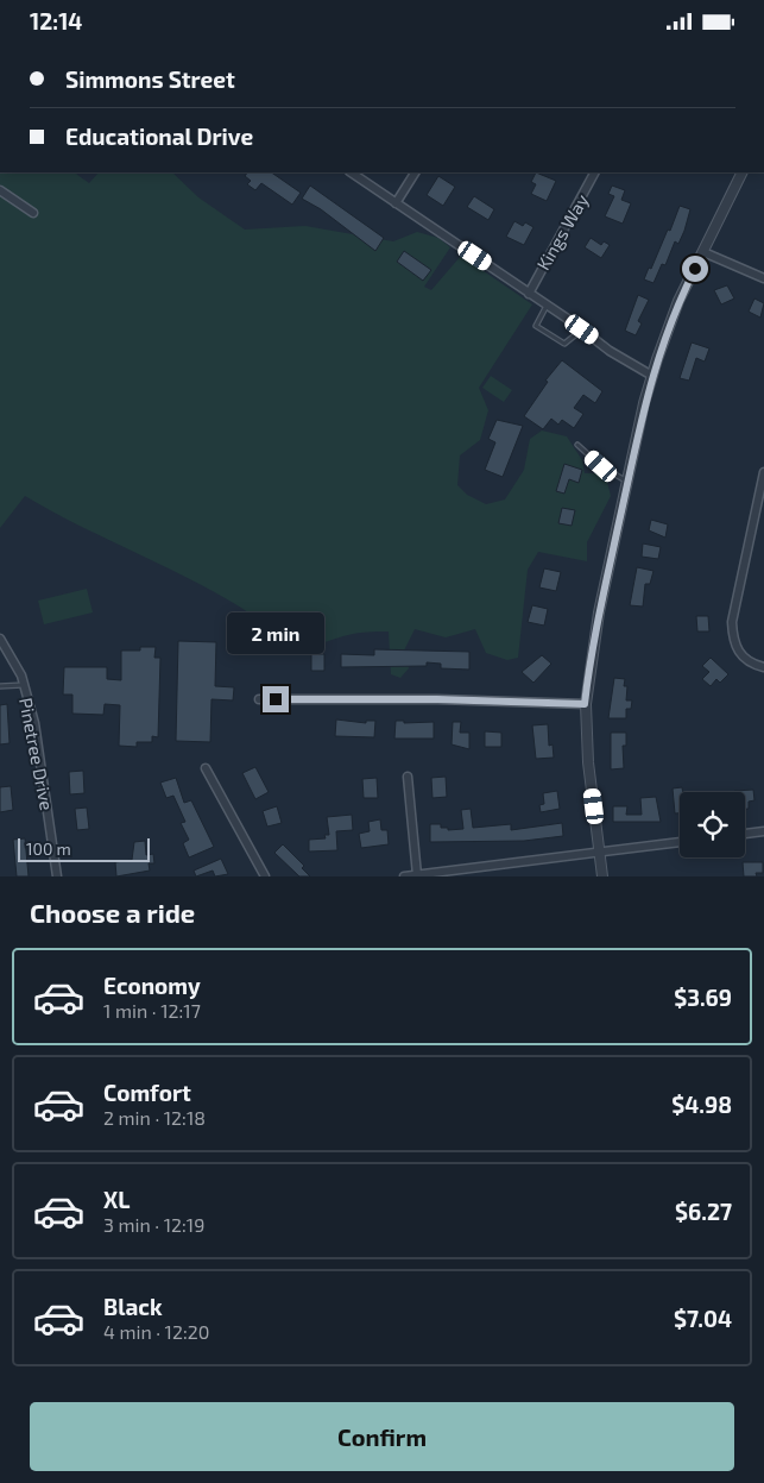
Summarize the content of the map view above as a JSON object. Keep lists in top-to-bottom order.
{
  "streets": {
    "street": ["Kings Way", "Pinetree Drive"]
  },
  "scale_bar": "100 m",
  "page": {
    "status": "12:14",
    "banner": ["Simmons Street", "Educational Drive"],
    "bubble": "2 min",
    "scale": "100 m",
    "heading": "Choose a ride",
    "list": [
      {
        "name": "Economy",
        "note": "1 min · 12:17",
        "value": "$3.69"
      },
      {
        "name": "Comfort",
        "note": "2 min · 12:18",
        "value": "$4.98"
      },
      {
        "name": "XL",
        "note": "3 min · 12:19",
        "value": "$6.27"
      },
      {
        "name": "Black",
        "note": "4 min · 12:20",
        "value": "$7.04"
      }
    ],
    "buttons": "Confirm"
  }
}
